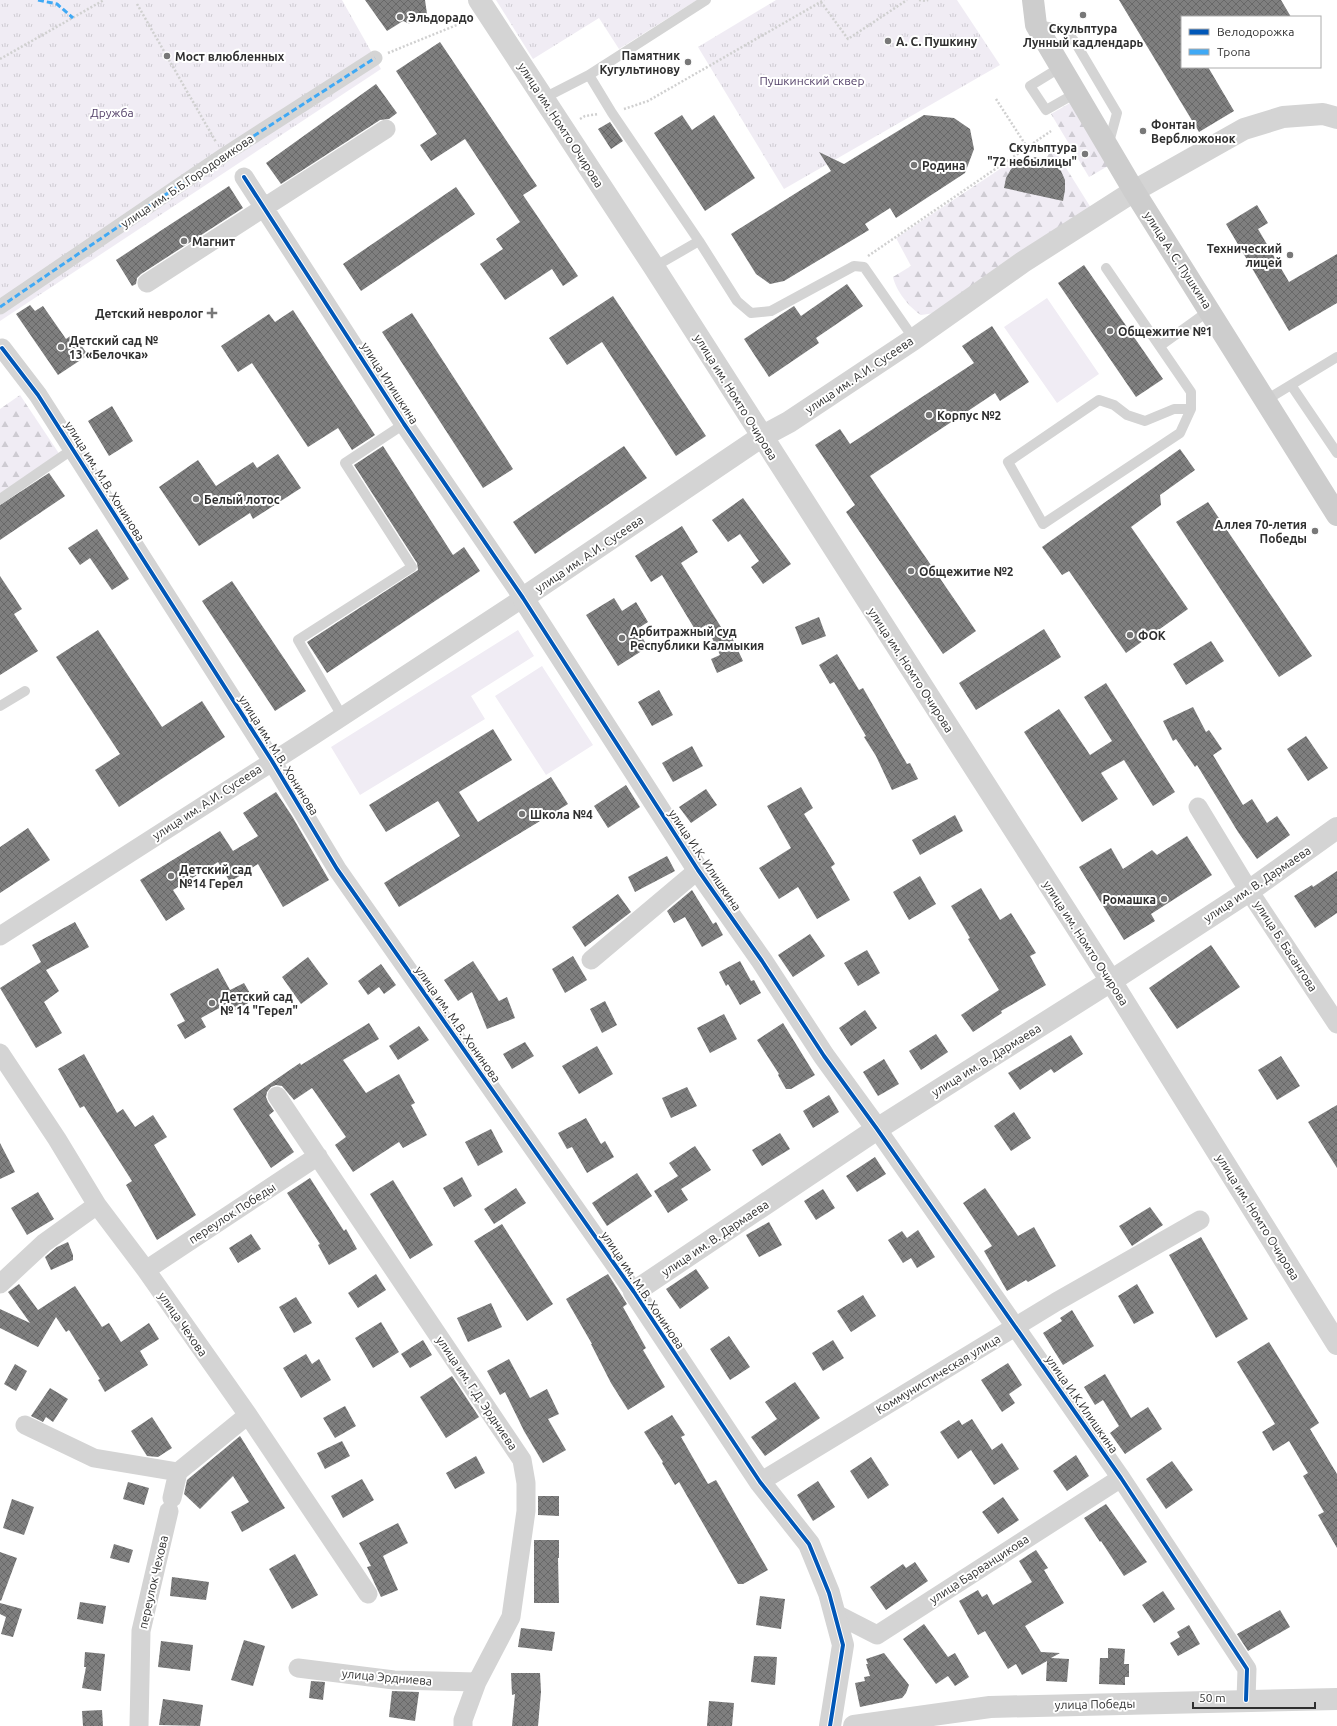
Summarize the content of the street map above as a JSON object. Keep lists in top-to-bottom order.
{
  "streets": {
    "main road": ["улица А. С. Пушкина"],
    "street": [
      "улица им. Номто Очирова",
      "улица им. Б.Б.Городовикова",
      "улица им. А.И. Сусеева",
      "улица Илишкина",
      "улица им. М.В. Хонинова",
      "улица И.К. Илишкина",
      "улица им. В. Дармаева",
      "улица Б. Басангова",
      "переулок Победы",
      "улица Чехова",
      "Коммунистическая улица",
      "улица им. Г.Д. Эрдниева",
      "улица И.К.Илишкина",
      "улица Барванцикова",
      "переулок Чехова",
      "улица Эрдниева",
      "улица Победы"
    ]
  },
  "crossings": [
    ["улица им. Номто Очирова", "улица им. А.И. Сусеева"],
    ["улица им. Номто Очирова", "улица им. В. Дармаева"],
    ["улица А. С. Пушкина", "улица им. А.И. Сусеева"],
    ["улица им. А.И. Сусеева", "улица Илишкина"],
    ["улица им. А.И. Сусеева", "улица им. М.В. Хонинова"],
    ["улица им. А.И. Сусеева", "улица И.К. Илишкина"],
    ["улица Илишкина", "улица И.К. Илишкина"],
    ["улица им. М.В. Хонинова", "улица им. В. Дармаева"],
    ["улица им. М.В. Хонинова", "Коммунистическая улица"],
    ["улица им. М.В. Хонинова", "улица Барванцикова"],
    ["улица И.К. Илишкина", "улица им. В. Дармаева"],
    ["улица И.К. Илишкина", "улица И.К.Илишкина"],
    ["улица им. В. Дармаева", "улица Б. Басангова"],
    ["улица им. В. Дармаева", "улица И.К.Илишкина"],
    ["переулок Победы", "улица Чехова"],
    ["переулок Победы", "улица им. Г.Д. Эрдниева"],
    ["Коммунистическая улица", "улица И.К.Илишкина"],
    ["улица им. Г.Д. Эрдниева", "улица Эрдниева"],
    ["улица И.К.Илишкина", "улица Барванцикова"],
    ["улица И.К.Илишкина", "улица Победы"]
  ],
  "parks": ["Пушкинский сквер", "Дружба"],
  "places": {
    "other": [
      "Скульптура Лунный кадлендарь",
      "Эльдорадо",
      "А. С. Пушкину",
      "Мост влюбленных",
      "Памятник Кугультинову",
      "Фонтан Верблюжонок",
      "Скульптура \"72 небылицы\"",
      "Родина",
      "Магнит",
      "Технический лицей",
      "Общежитие №1",
      "Детский сад № 13 «Белочка»",
      "Корпус №2",
      "Белый лотос",
      "Аллея 70-летия Победы",
      "Общежитие №2",
      "ФОК",
      "Арбитражный суд Республики Калмыкия",
      "Школа №4",
      "Детский сад №14 Герел",
      "Ромашка",
      "Детский сад № 14 \"Герел\""
    ],
    "health": ["Детский невролог"]
  },
  "legend": ["Велодорожка", "Тропа"],
  "scale_bar": "50 m"
}
